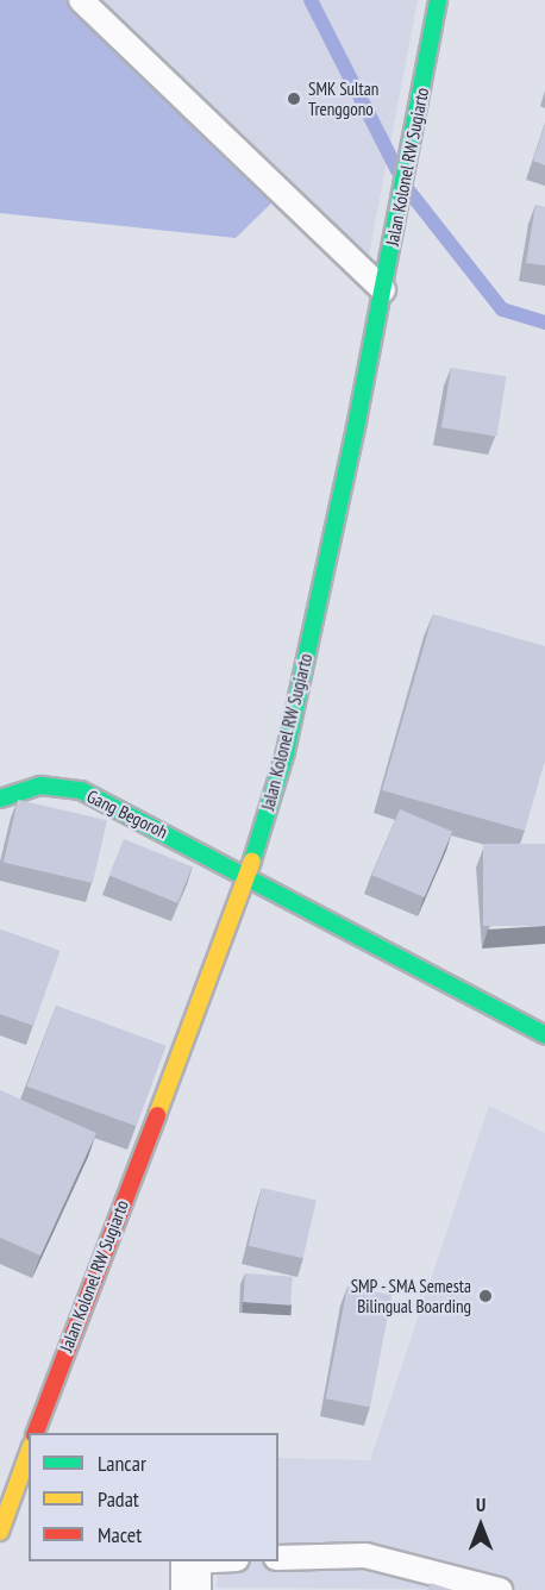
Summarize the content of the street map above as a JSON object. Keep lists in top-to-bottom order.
{
  "streets": {
    "main road": ["Jalan Kolonel RW Sugiarto", "Gang Begoroh"]
  },
  "crossings": [
    ["Jalan Kolonel RW Sugiarto", "Gang Begoroh"]
  ],
  "places": ["SMK Sultan Trenggono", "SMP - SMA Semesta Bilingual Boarding"],
  "legend": ["Lancar", "Padat", "Macet"],
  "north": "top"
}
